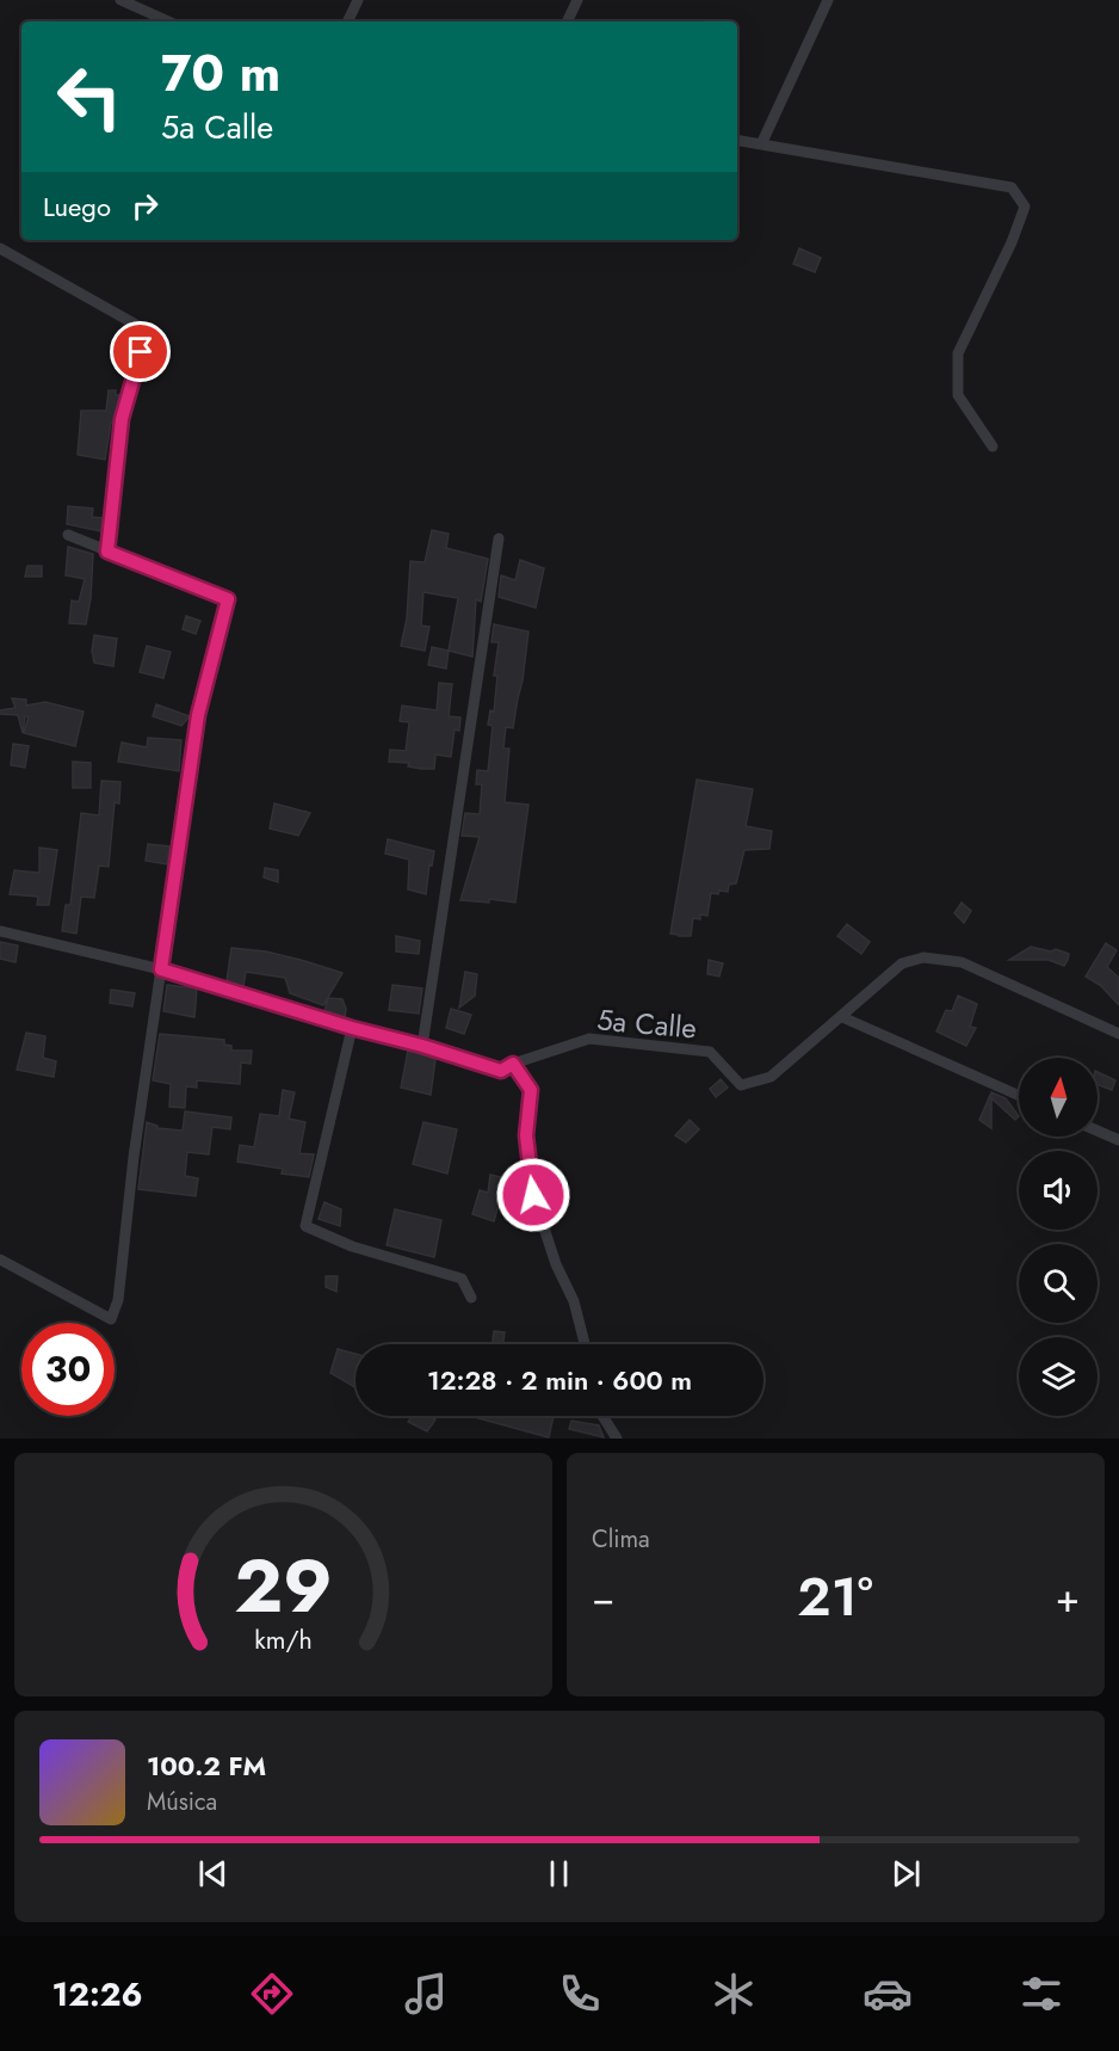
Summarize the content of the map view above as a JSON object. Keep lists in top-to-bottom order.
{
  "streets": {
    "street": ["5a Calle"]
  },
  "north": "top",
  "page": {
    "turn": ["70 m", "5a Calle"],
    "then": "Luego",
    "limit": "30",
    "trip": "12:28 · 2 min · 600 m",
    "tile": "Clima",
    "heat": ["−", "21°", "+"],
    "song": ["100.2 FM", "Música"],
    "tabs": "12:26",
    "gauge": ["29", "km/h"]
  }
}
